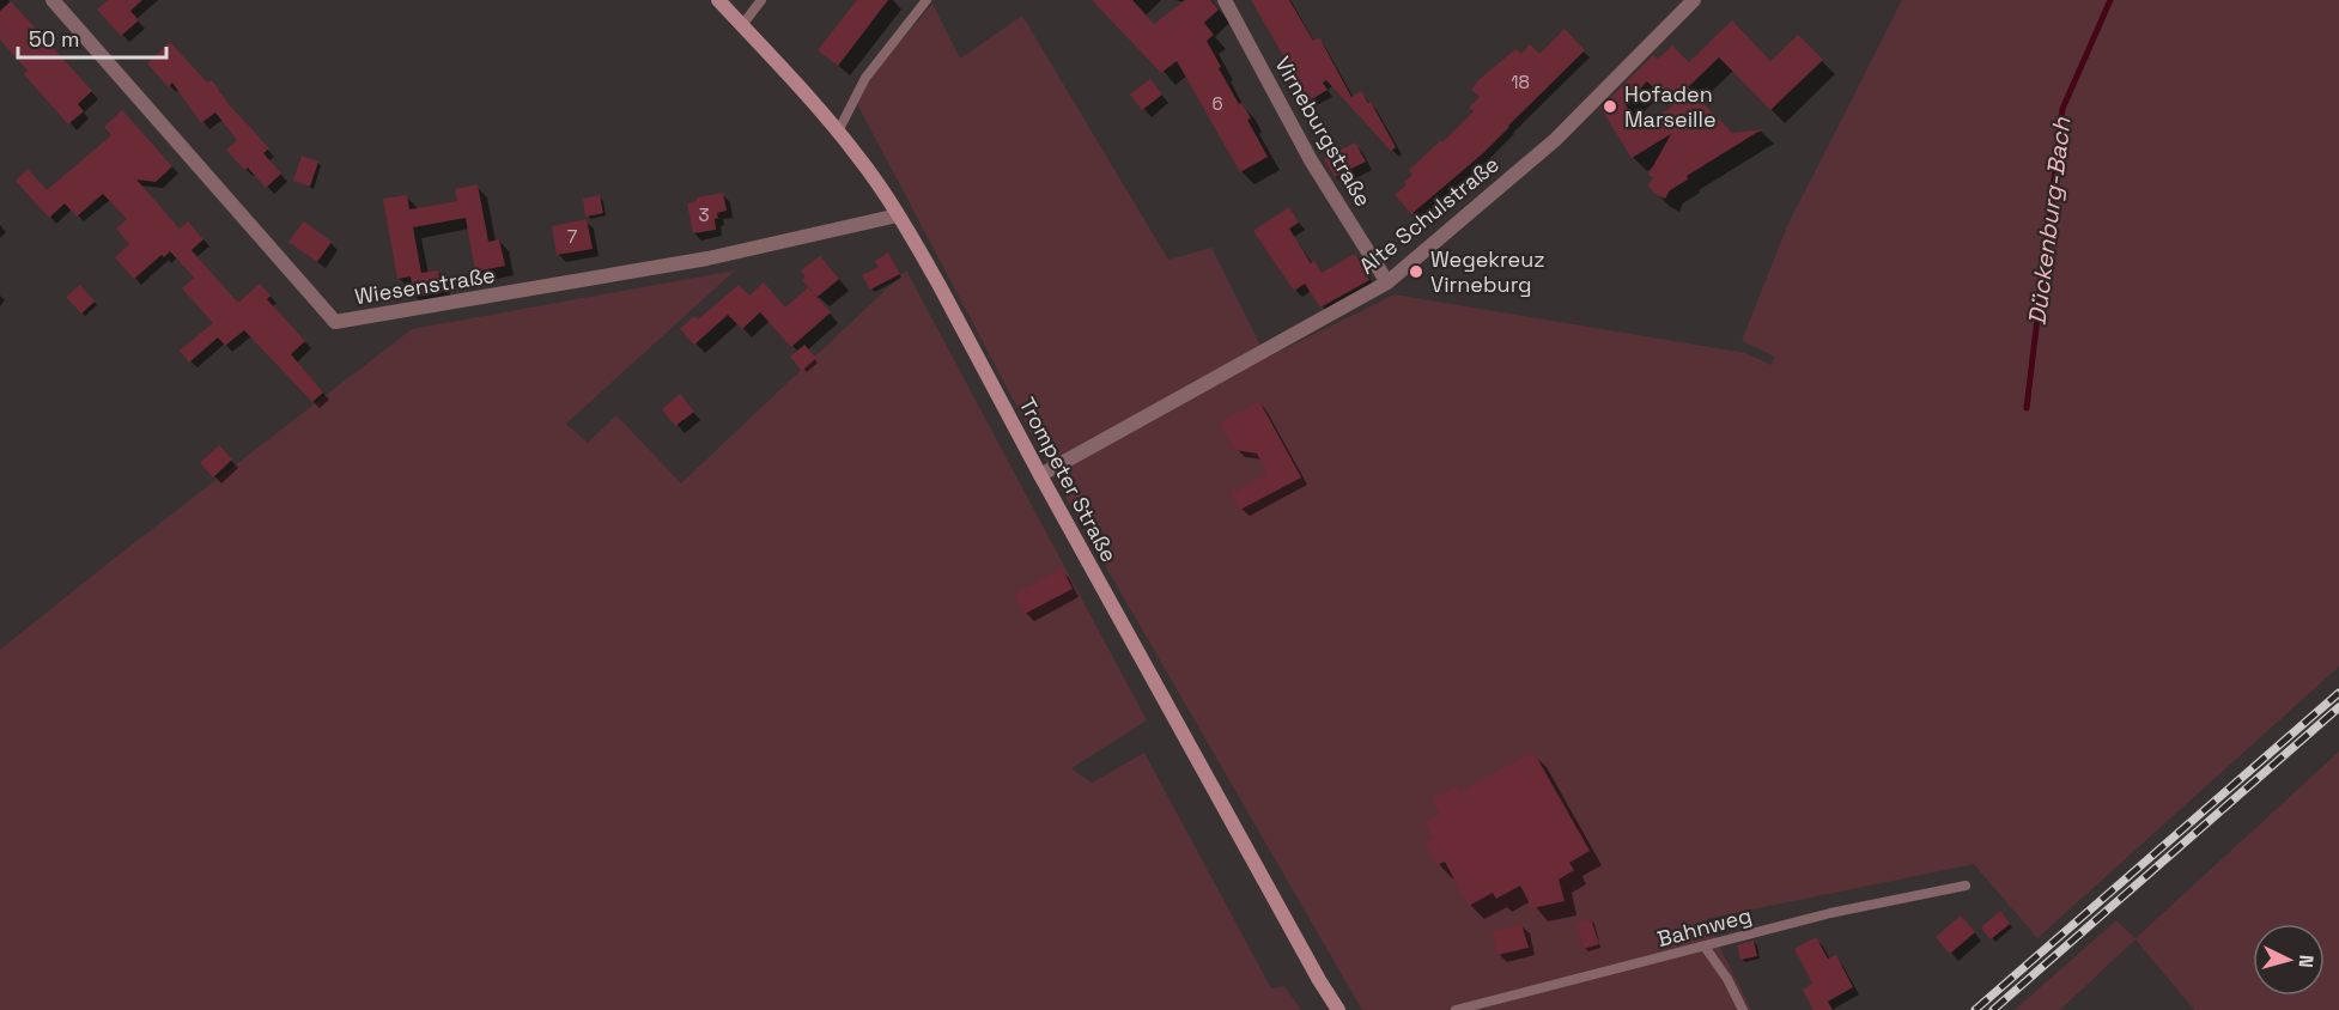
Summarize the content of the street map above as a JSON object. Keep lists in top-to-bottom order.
{
  "streets": {
    "main road": ["Trompeter Straße"],
    "street": ["Virneburgstraße", "Alte Schulstraße", "Wiesenstraße"],
    "lane": ["Bahnweg"]
  },
  "crossings": [
    ["Virneburgstraße", "Alte Schulstraße"],
    ["Alte Schulstraße", "Trompeter Straße"],
    ["Wiesenstraße", "Trompeter Straße"]
  ],
  "water": ["Dückenburg-Bach"],
  "places": ["Hofaden Marseille", "Wegekreuz Virneburg"],
  "house_numbers": [
    "18",
    "6",
    "3",
    "7"
  ],
  "scale_bar": "50 m",
  "north": "right"
}
